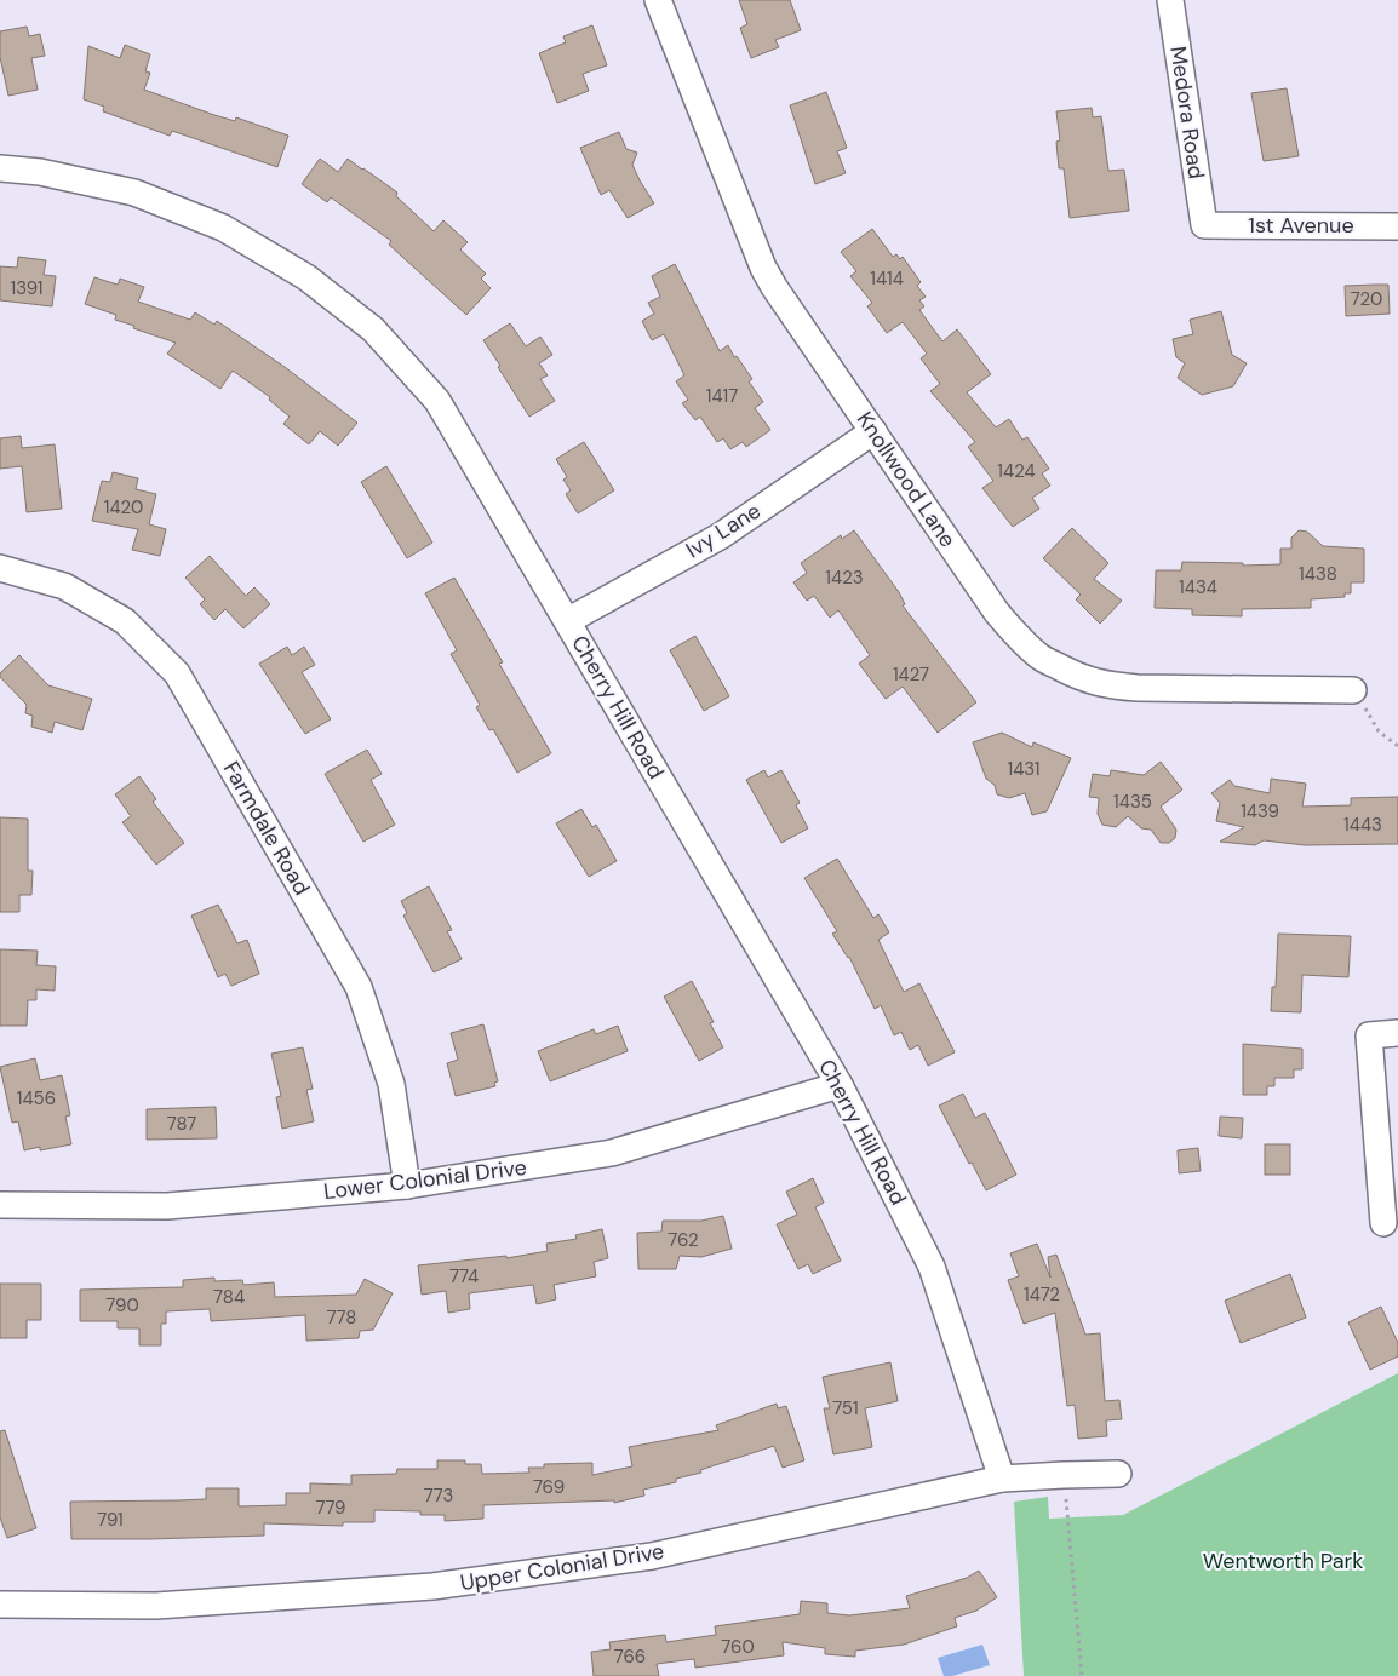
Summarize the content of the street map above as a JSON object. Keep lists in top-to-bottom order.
{
  "streets": {
    "street": [
      "Medora Road",
      "1st Avenue",
      "Knollwood Lane",
      "Ivy Lane",
      "Cherry Hill Road",
      "Farmdale Road",
      "Lower Colonial Drive",
      "Upper Colonial Drive"
    ]
  },
  "crossings": [
    ["Medora Road", "1st Avenue"],
    ["Knollwood Lane", "Ivy Lane"],
    ["Ivy Lane", "Cherry Hill Road"],
    ["Cherry Hill Road", "Lower Colonial Drive"],
    ["Cherry Hill Road", "Upper Colonial Drive"],
    ["Farmdale Road", "Lower Colonial Drive"]
  ],
  "parks": ["Wentworth Park"],
  "house_numbers": [
    "1414",
    "1391",
    "720",
    "1417",
    "1424",
    "1420",
    "1438",
    "1423",
    "1434",
    "1427",
    "1431",
    "1435",
    "1439",
    "1443",
    "1456",
    "787",
    "762",
    "774",
    "1472",
    "784",
    "790",
    "778",
    "751",
    "769",
    "773",
    "779",
    "791",
    "760",
    "766"
  ]
}
